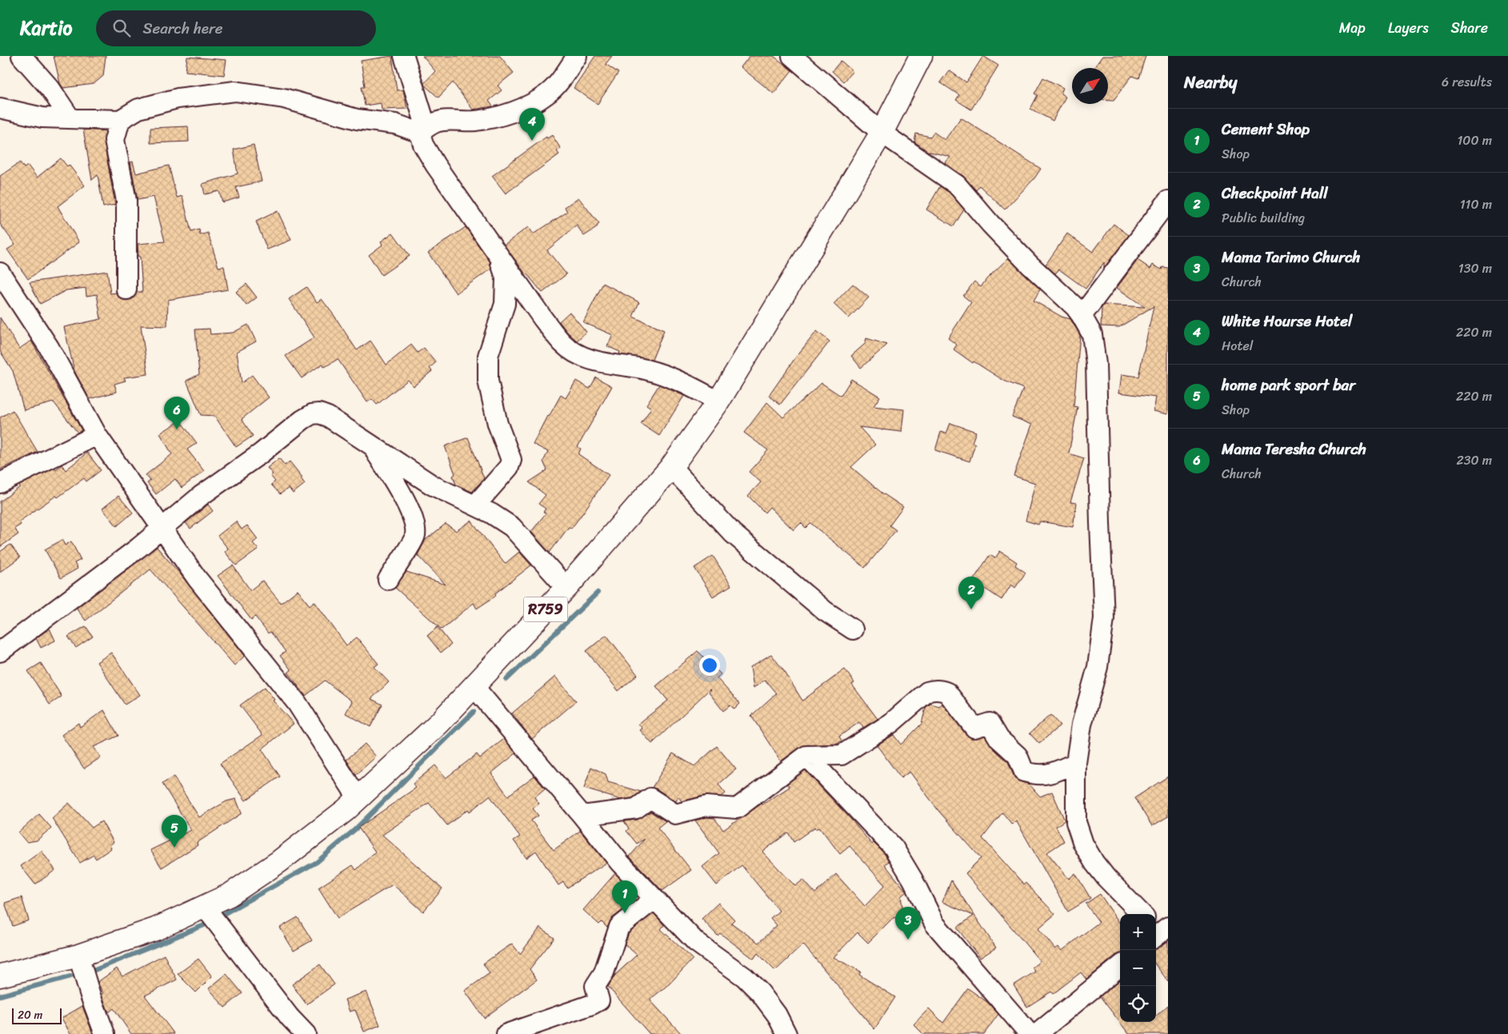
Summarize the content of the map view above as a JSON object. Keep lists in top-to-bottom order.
{
  "streets": {
    "main road": ["R759"]
  },
  "scale_bar": "20 m",
  "north": "top right",
  "page": {
    "header": "Kartio",
    "search": "Search here",
    "nav": ["Map", "Layers", "Share"],
    "heading": ["Nearby", "6 results"],
    "pins": [
      "4",
      "6",
      "2",
      "5",
      "1",
      "3"
    ],
    "list": [
      {
        "mark": "1",
        "name": "Cement Shop",
        "note": "Shop",
        "value": "100 m"
      },
      {
        "mark": "2",
        "name": "Checkpoint Hall",
        "note": "Public building",
        "value": "110 m"
      },
      {
        "mark": "3",
        "name": "Mama Tarimo Church",
        "note": "Church",
        "value": "130 m"
      },
      {
        "mark": "4",
        "name": "White Hourse Hotel",
        "note": "Hotel",
        "value": "220 m"
      },
      {
        "mark": "5",
        "name": "home park sport bar",
        "note": "Shop",
        "value": "220 m"
      },
      {
        "mark": "6",
        "name": "Mama Teresha Church",
        "note": "Church",
        "value": "230 m"
      }
    ],
    "map_buttons": ["+", "−"],
    "scale": "20 m"
  }
}
